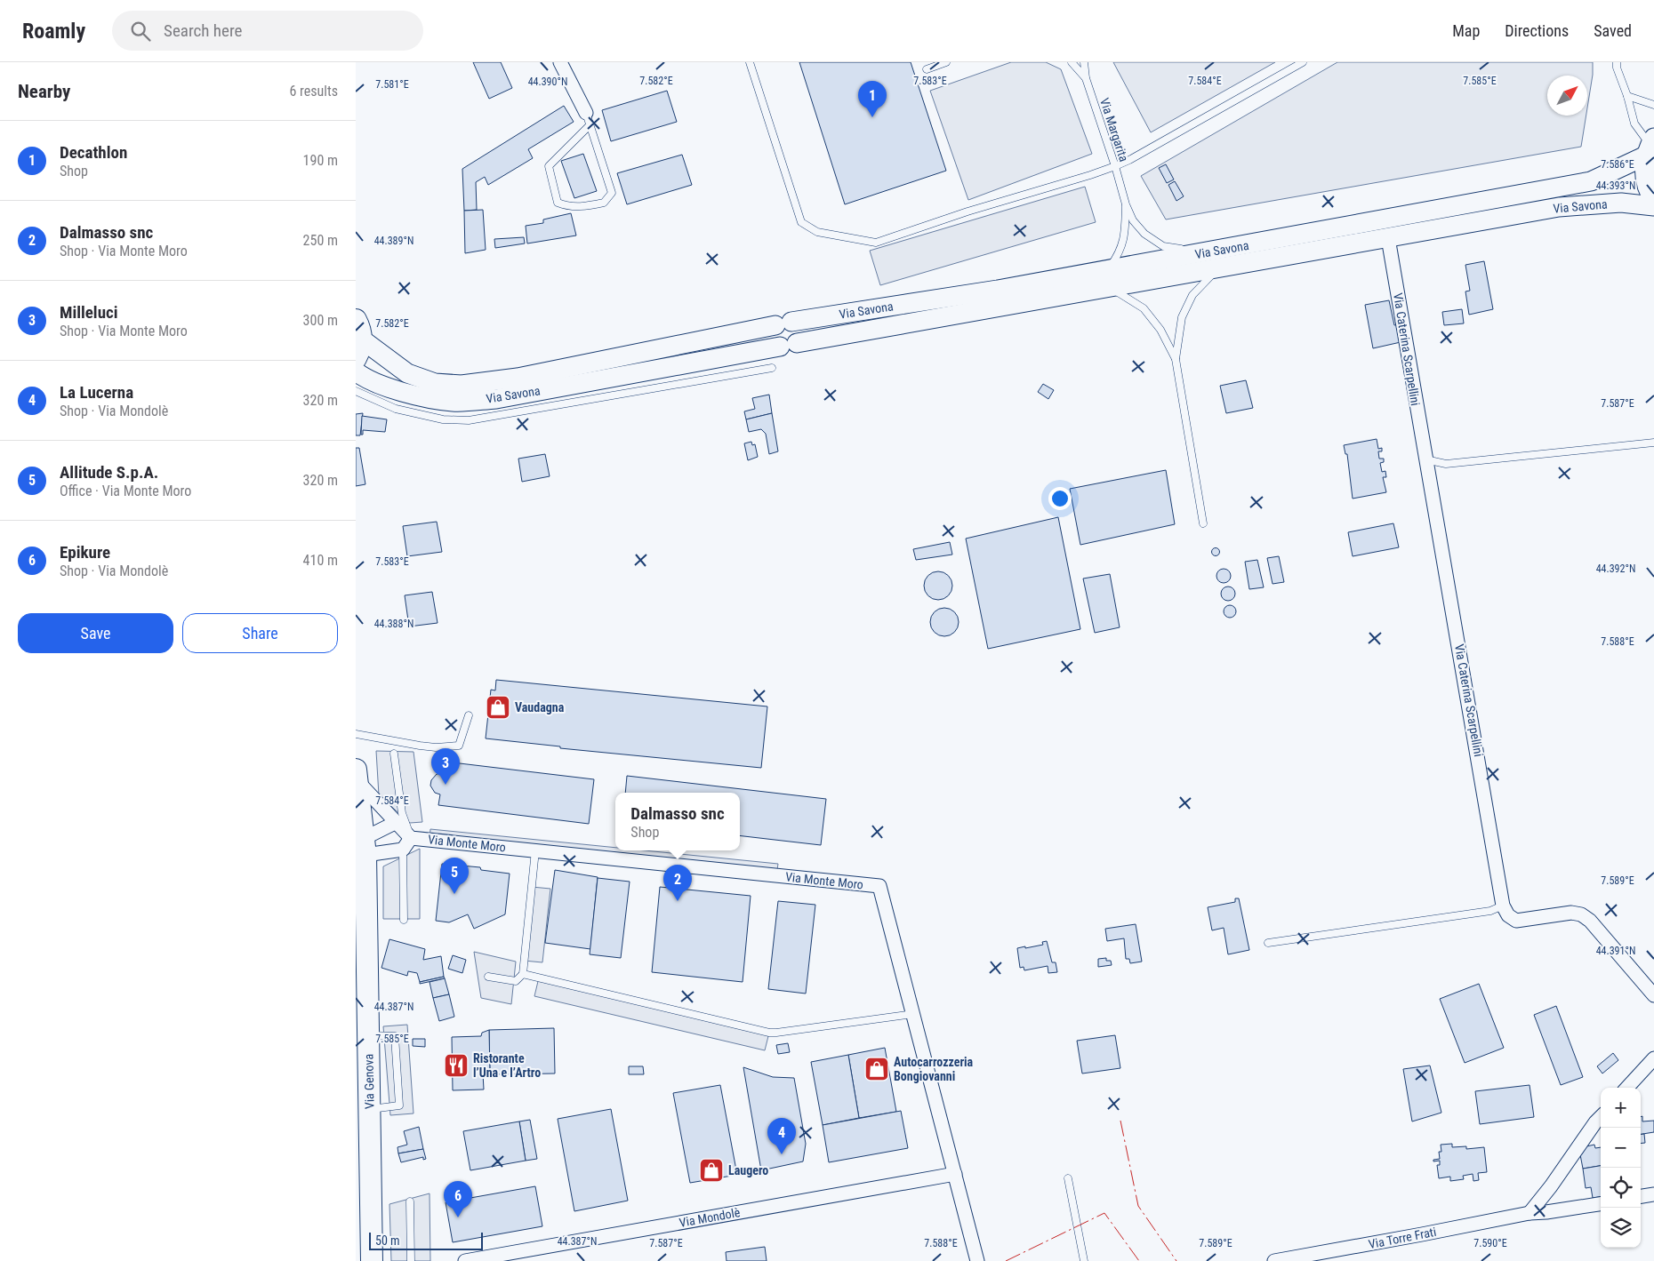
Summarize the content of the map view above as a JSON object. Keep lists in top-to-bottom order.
{
  "streets": {
    "main road": ["Via Genova"],
    "street": [
      "Via Savona",
      "Via Caterina Scarpellini",
      "Via Monte Moro",
      "Via Mondolè",
      "Via Torre Frati"
    ],
    "lane": ["Via Margarita"]
  },
  "crossings": [
    ["Via Margarita", "Via Savona"],
    ["Via Savona", "Via Caterina Scarpellini"],
    ["Via Monte Moro", "Via Genova"],
    ["Via Monte Moro", "Via Mondolè"]
  ],
  "places": {
    "shop": ["Vaudagna", "Autocarrozzeria Bongiovanni", "Laugero"],
    "restaurant": ["Ristorante l’Una e l’Artro"]
  },
  "scale_bar": "50 m",
  "north": "top right",
  "page": {
    "header": "Roamly",
    "search": "Search here",
    "nav": ["Map", "Directions", "Saved"],
    "heading": ["Nearby", "6 results"],
    "pins": [
      "1",
      "3",
      "5",
      "2",
      "4",
      "6"
    ],
    "list": [
      {
        "mark": "1",
        "name": "Decathlon",
        "note": "Shop",
        "value": "190 m"
      },
      {
        "mark": "2",
        "name": "Dalmasso snc",
        "note": "Shop · Via Monte Moro",
        "value": "250 m"
      },
      {
        "mark": "3",
        "name": "Milleluci",
        "note": "Shop · Via Monte Moro",
        "value": "300 m"
      },
      {
        "mark": "4",
        "name": "La Lucerna",
        "note": "Shop · Via Mondolè",
        "value": "320 m"
      },
      {
        "mark": "5",
        "name": "Allitude S.p.A.",
        "note": "Office · Via Monte Moro",
        "value": "320 m"
      },
      {
        "mark": "6",
        "name": "Epikure",
        "note": "Shop · Via Mondolè",
        "value": "410 m"
      }
    ],
    "buttons": ["Save", "Share"],
    "popup": ["Dalmasso snc", "Shop"],
    "map_buttons": ["+", "−"],
    "scale": "50 m"
  },
  "coordinates": [
    "7.582°E",
    "7.583°E",
    "7.584°E",
    "7.585°E",
    "44.390°N",
    "7.581°E",
    "7.586°E",
    "44.393°N",
    "44.389°N",
    "7.587°E",
    "44.392°N",
    "44.388°N",
    "7.588°E",
    "7.589°E",
    "44.391°N",
    "44.387°N",
    "7.590°E"
  ]
}
